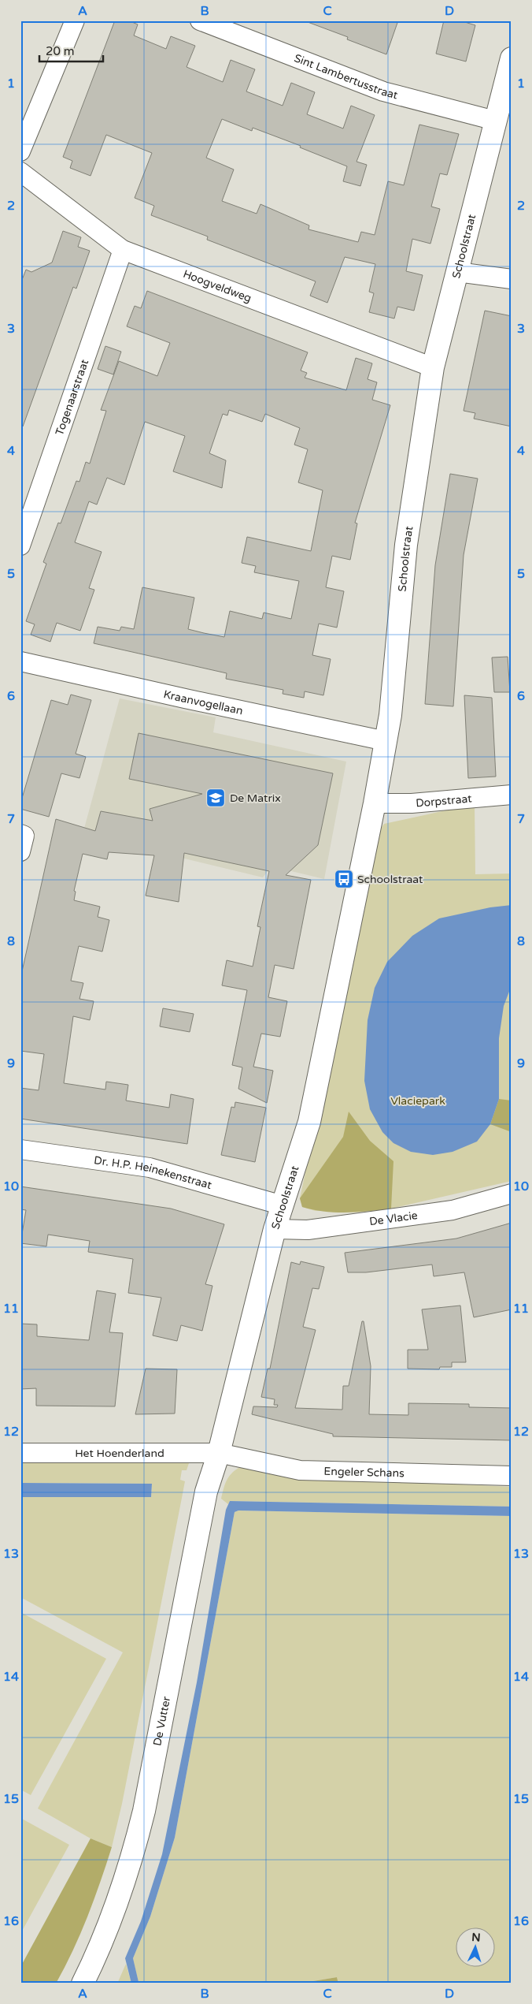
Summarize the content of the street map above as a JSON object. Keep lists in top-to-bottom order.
{
  "streets": {
    "street": [
      "Sint Lambertusstraat",
      "Schoolstraat",
      "Hoogveldweg",
      "Togenaarstraat",
      "Kraanvogellaan",
      "Dorpstraat",
      "Dr. H.P. Heinekenstraat",
      "De Vlacie",
      "Het Hoenderland",
      "Engeler Schans",
      "De Vutter"
    ]
  },
  "crossings": [
    ["Sint Lambertusstraat", "Schoolstraat"],
    ["Schoolstraat", "Hoogveldweg"],
    ["Schoolstraat", "Kraanvogellaan"],
    ["Schoolstraat", "Dorpstraat"],
    ["Schoolstraat", "Dr. H.P. Heinekenstraat"],
    ["Schoolstraat", "De Vlacie"],
    ["Schoolstraat", "Het Hoenderland"],
    ["Schoolstraat", "Engeler Schans"],
    ["Schoolstraat", "De Vutter"],
    ["Hoogveldweg", "Togenaarstraat"],
    ["Het Hoenderland", "Engeler Schans"],
    ["Het Hoenderland", "De Vutter"],
    ["Engeler Schans", "De Vutter"]
  ],
  "parks": ["Vlaciepark"],
  "places": {
    "school or university": ["De Matrix"],
    "bus stop": ["Schoolstraat"]
  },
  "scale_bar": "20 m",
  "north": "top",
  "grid": {
    "columns": [
      "A",
      "B",
      "C",
      "D"
    ],
    "rows": [
      "1",
      "2",
      "3",
      "4",
      "5",
      "6",
      "7",
      "8",
      "9",
      "10",
      "11",
      "12",
      "13",
      "14",
      "15",
      "16"
    ]
  }
}
